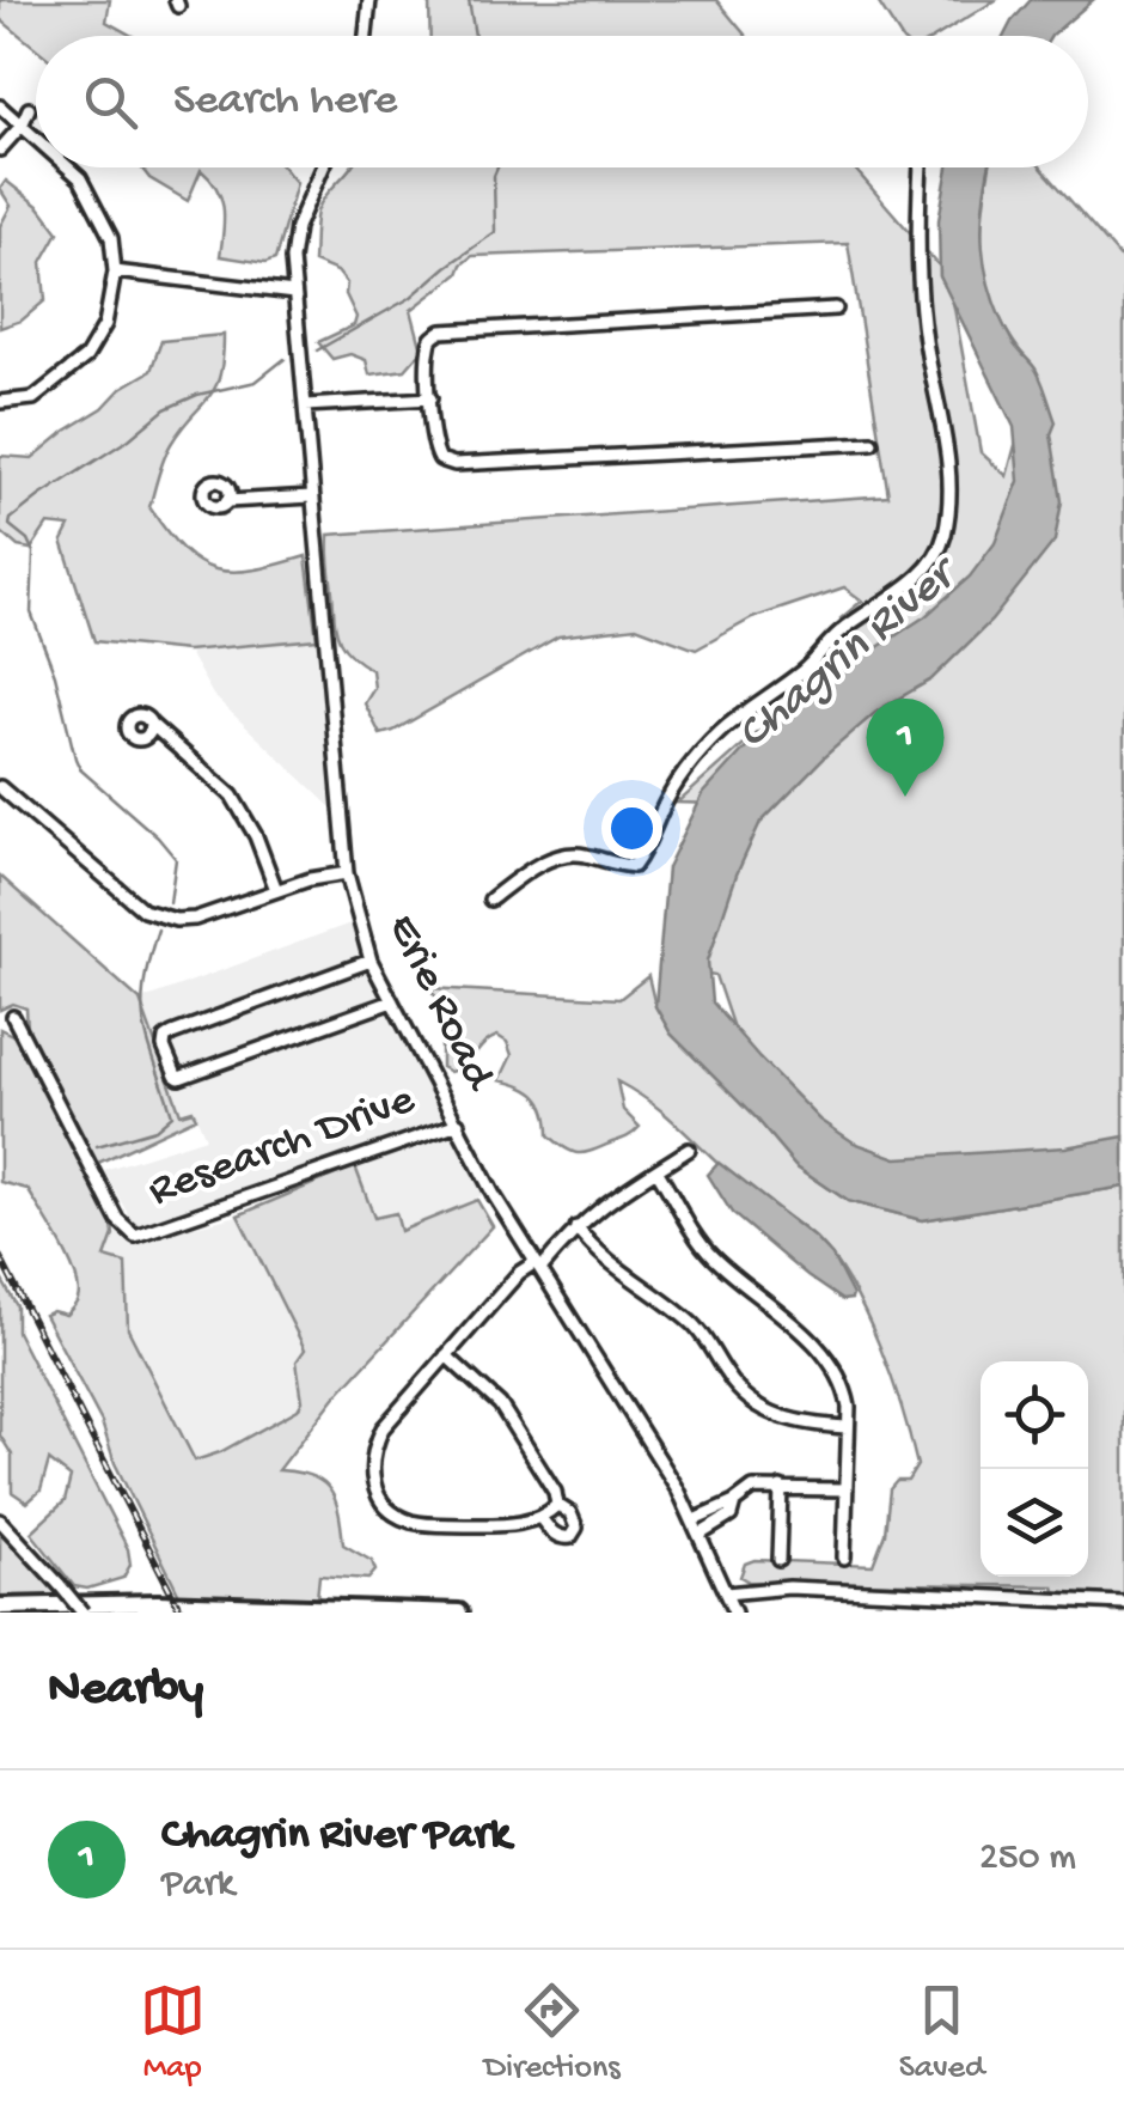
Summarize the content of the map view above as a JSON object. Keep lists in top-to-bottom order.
{
  "streets": {
    "street": ["Erie Road", "Research Drive"]
  },
  "crossings": [
    ["Erie Road", "Research Drive"]
  ],
  "water": ["Chagrin River"],
  "page": {
    "search": "Search here",
    "pins": "1",
    "heading": "Nearby",
    "list": [
      {
        "mark": "1",
        "name": "Chagrin River Park",
        "note": "Park",
        "value": "250 m"
      }
    ],
    "nav": ["Map", "Directions", "Saved"]
  }
}
